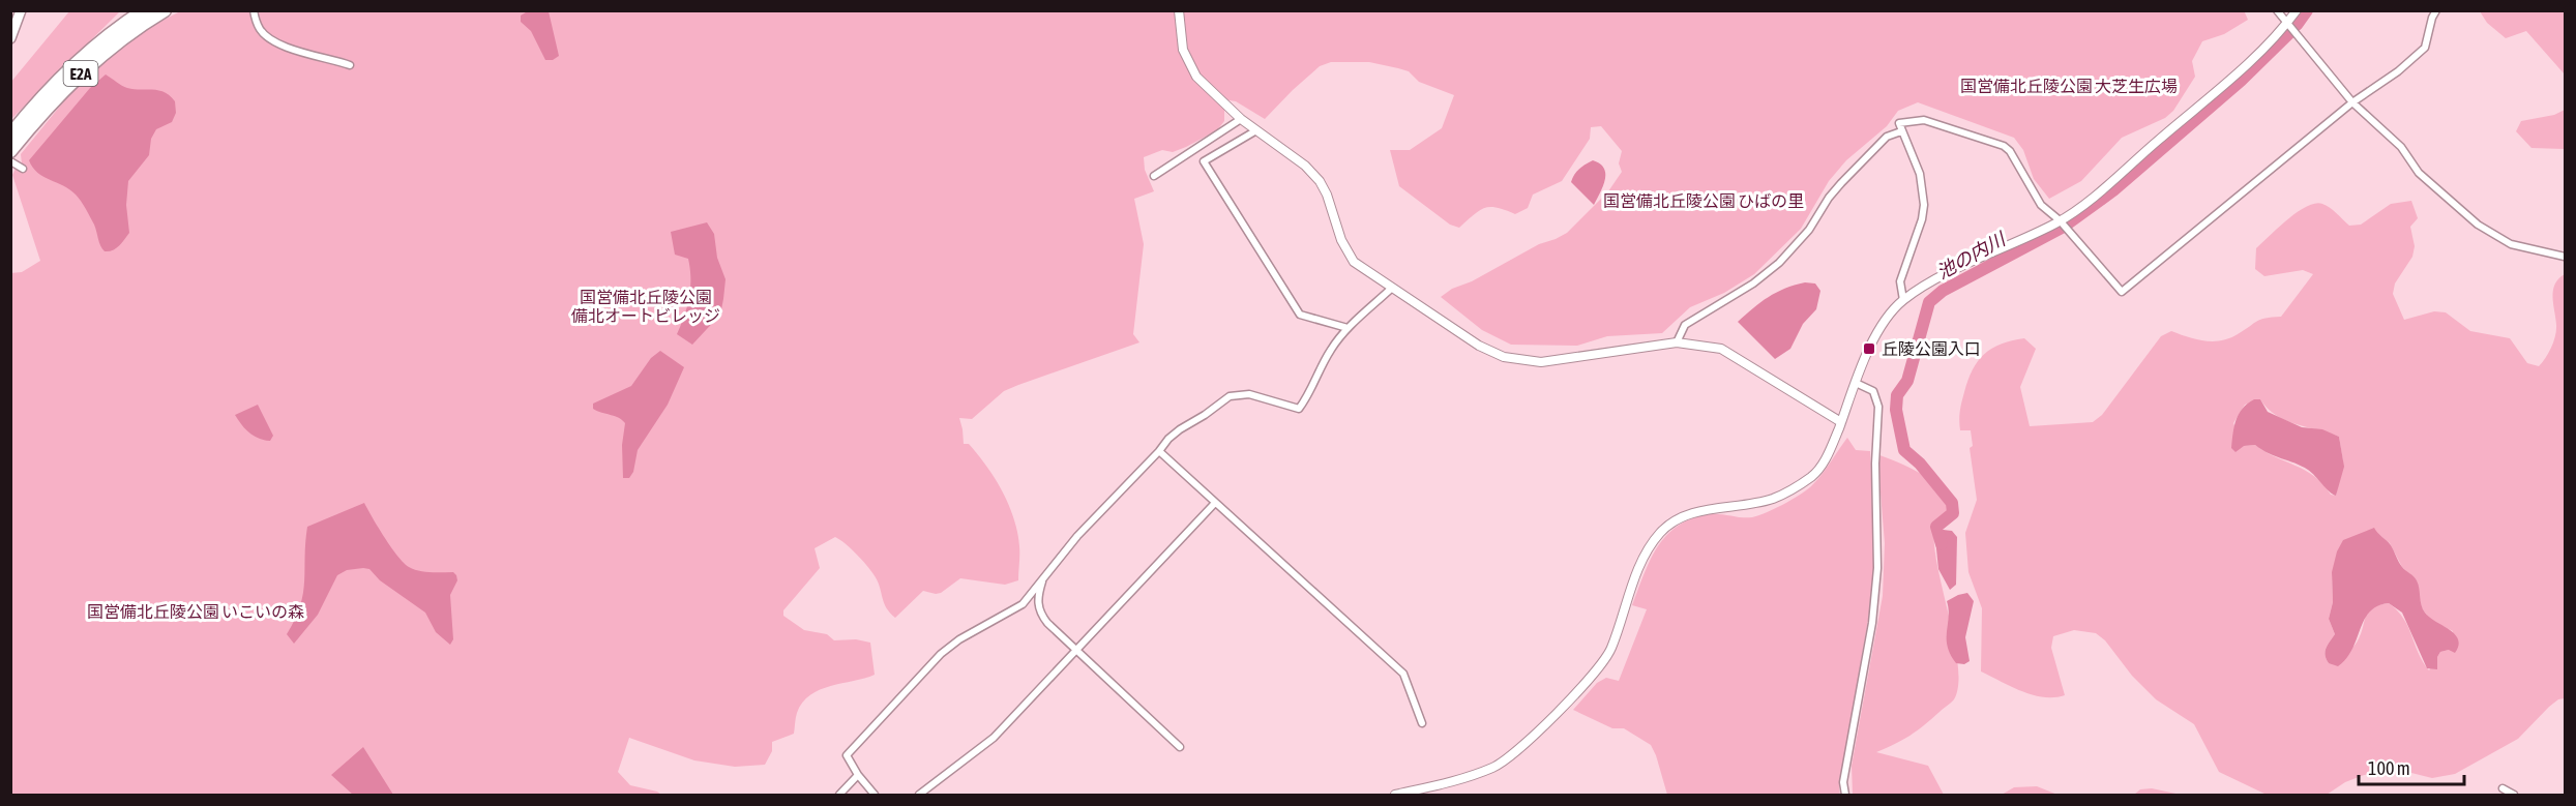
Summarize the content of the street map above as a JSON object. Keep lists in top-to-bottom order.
{
  "streets": {
    "highway": ["E2A"]
  },
  "water": ["池の内川"],
  "parks": [
    "国営備北丘陵公園 大芝生広場",
    "国営備北丘陵公園 ひばの里",
    "国営備北丘陵公園 備北オートビレッジ",
    "国営備北丘陵公園 いこいの森"
  ],
  "places": {
    "transit": ["丘陵公園入口"]
  },
  "scale_bar": "100 m"
}
